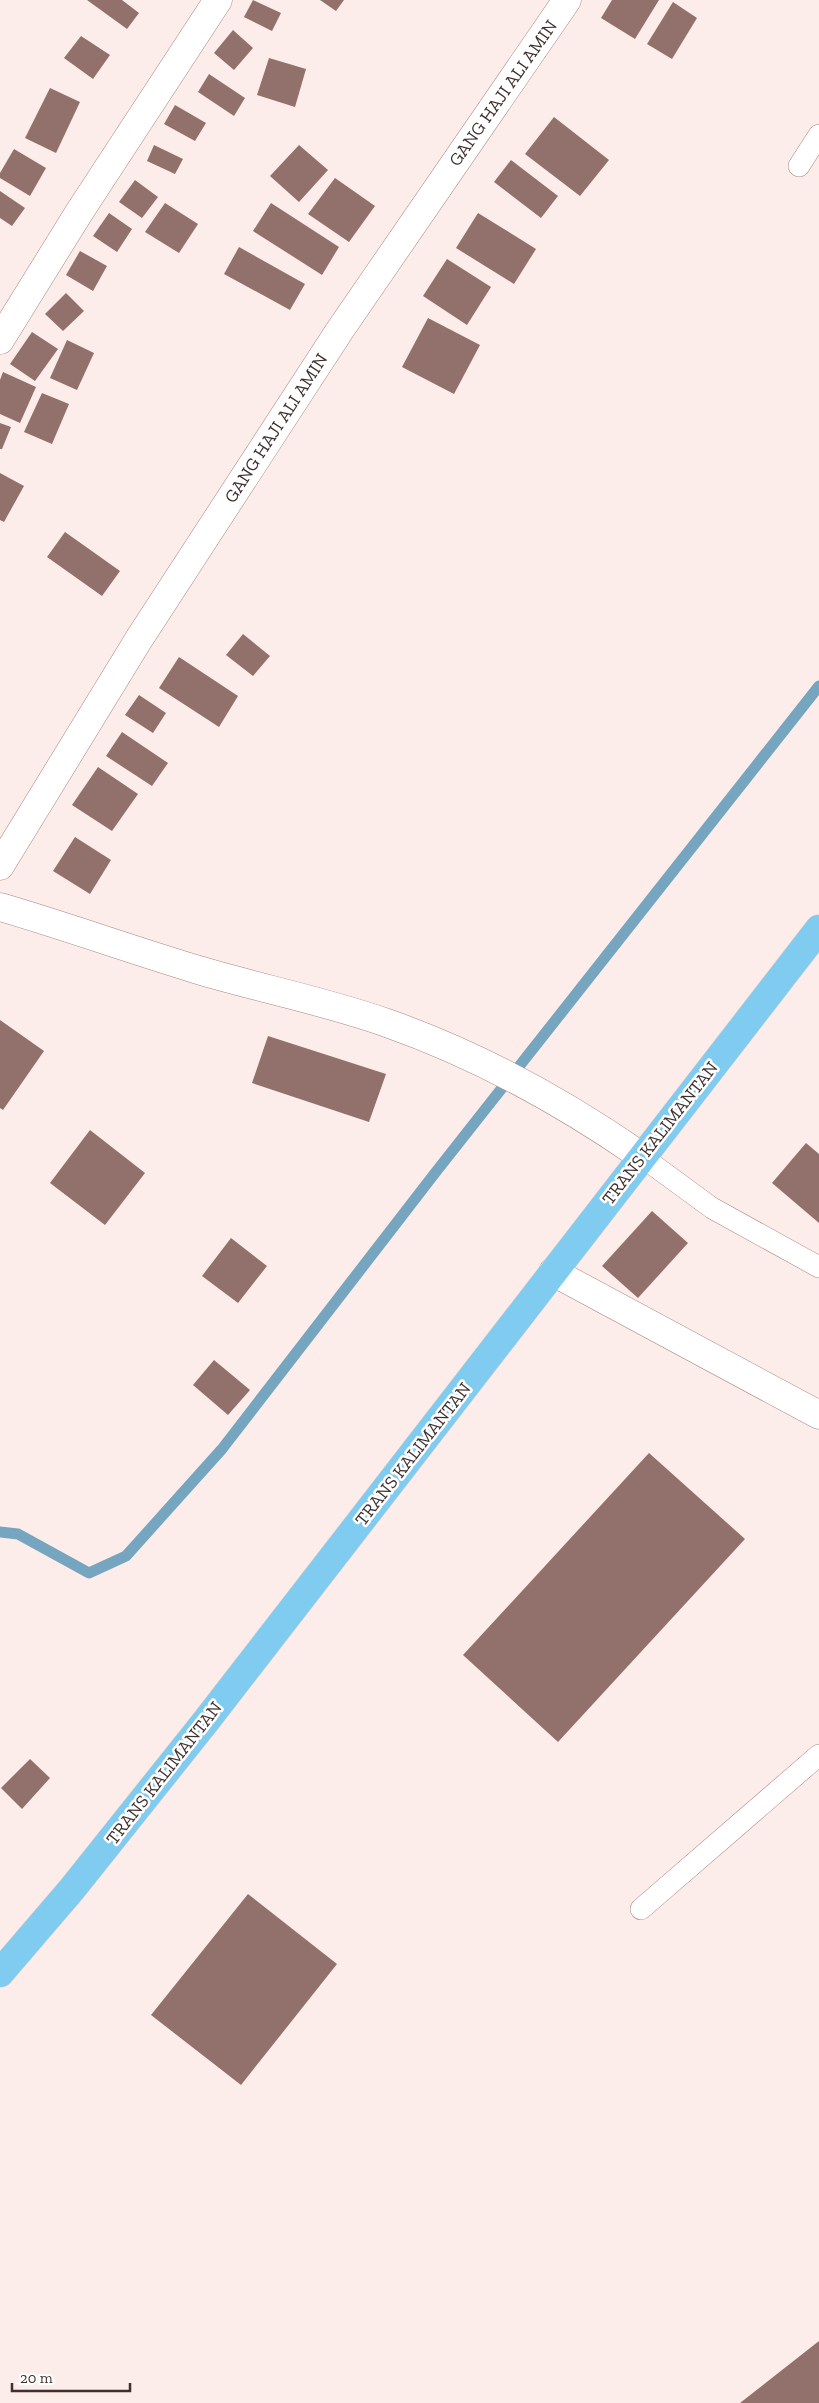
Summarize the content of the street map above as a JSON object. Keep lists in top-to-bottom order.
{
  "streets": {
    "highway": ["TRANS KALIMANTAN"],
    "street": ["GANG HAJI ALI AMIN"]
  },
  "scale_bar": "20 m"
}
